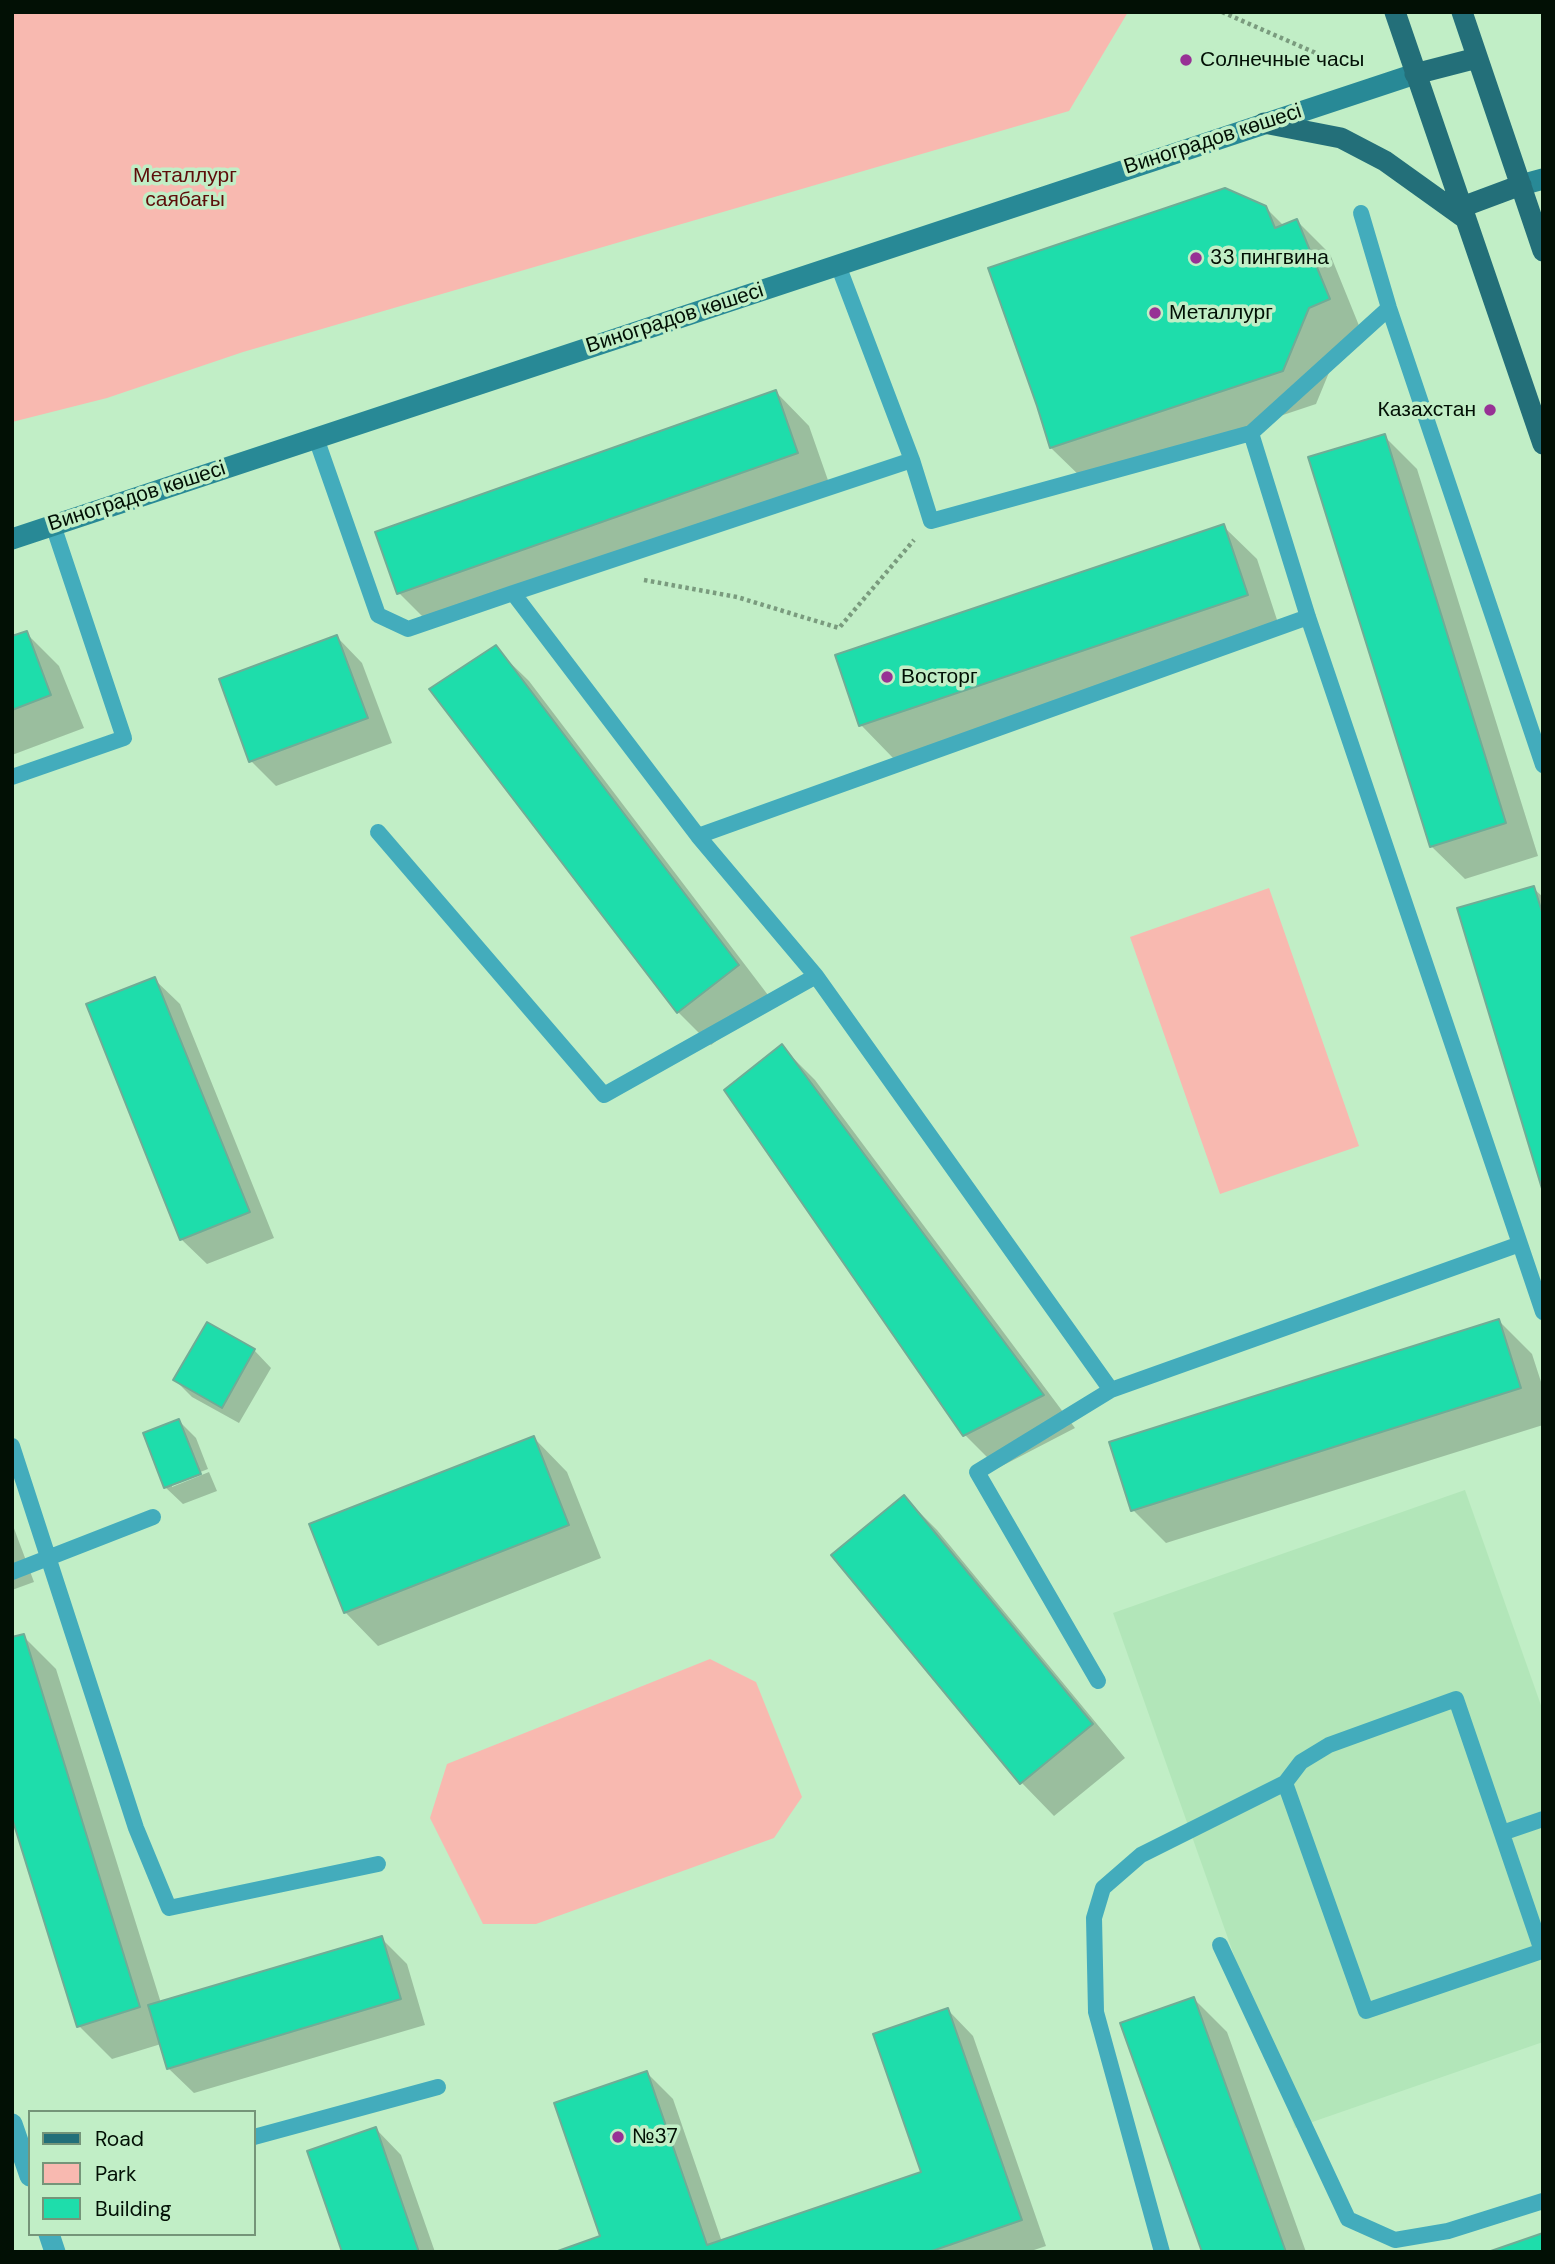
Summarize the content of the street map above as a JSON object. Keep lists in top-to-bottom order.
{
  "streets": {
    "main road": ["Виноградов көшесі"]
  },
  "parks": ["Металлург саябағы"],
  "places": [
    "Солнечные часы",
    "33 пингвина",
    "Металлург",
    "Казахстан",
    "Восторг",
    "№37"
  ],
  "legend": ["Road", "Park", "Building"]
}
